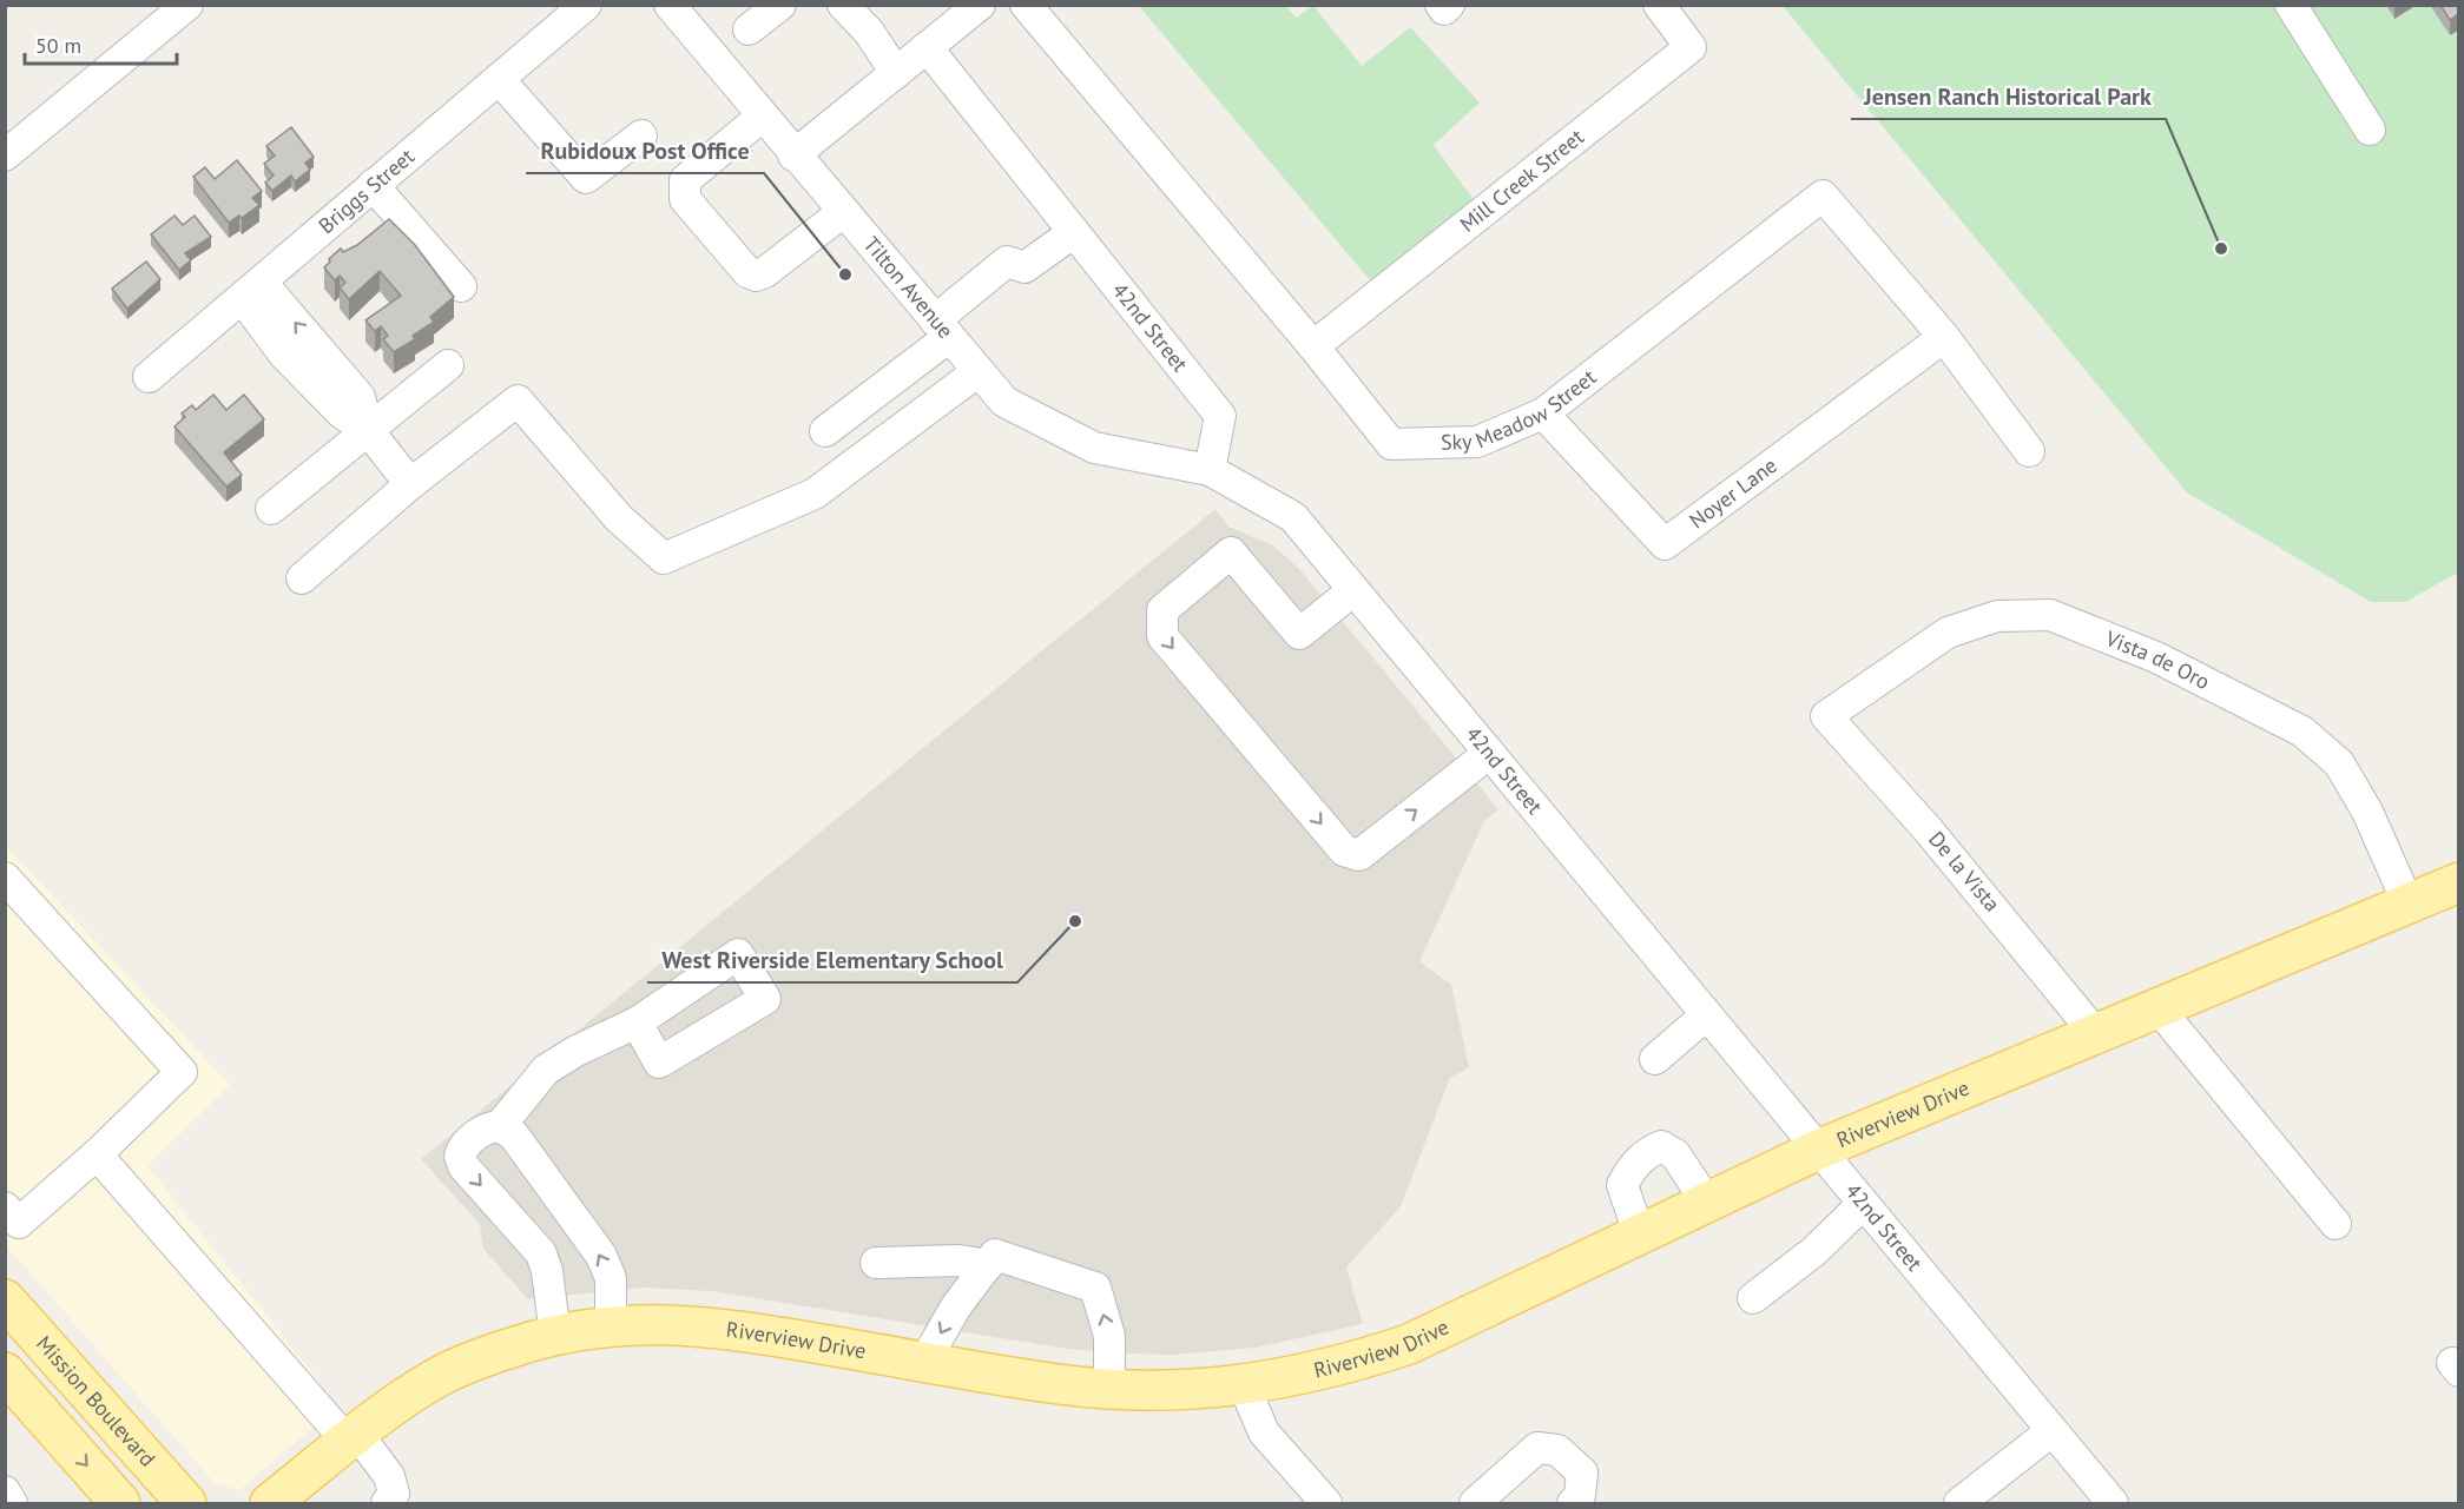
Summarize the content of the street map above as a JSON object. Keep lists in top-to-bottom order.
{
  "streets": {
    "main road": ["Riverview Drive", "Mission Boulevard"],
    "street": [
      "Mill Creek Street",
      "Briggs Street",
      "Tilton Avenue",
      "42nd Street",
      "Sky Meadow Street",
      "Noyer Lane",
      "Vista de Oro",
      "De la Vista"
    ]
  },
  "crossings": [
    ["Mill Creek Street", "Sky Meadow Street"],
    ["Tilton Avenue", "42nd Street"],
    ["42nd Street", "Riverview Drive"],
    ["Sky Meadow Street", "Noyer Lane"],
    ["Vista de Oro", "De la Vista"],
    ["Vista de Oro", "Riverview Drive"],
    ["De la Vista", "Riverview Drive"]
  ],
  "places": ["Jensen Ranch Historical Park", "Rubidoux Post Office", "West Riverside Elementary School"],
  "scale_bar": "50 m"
}
